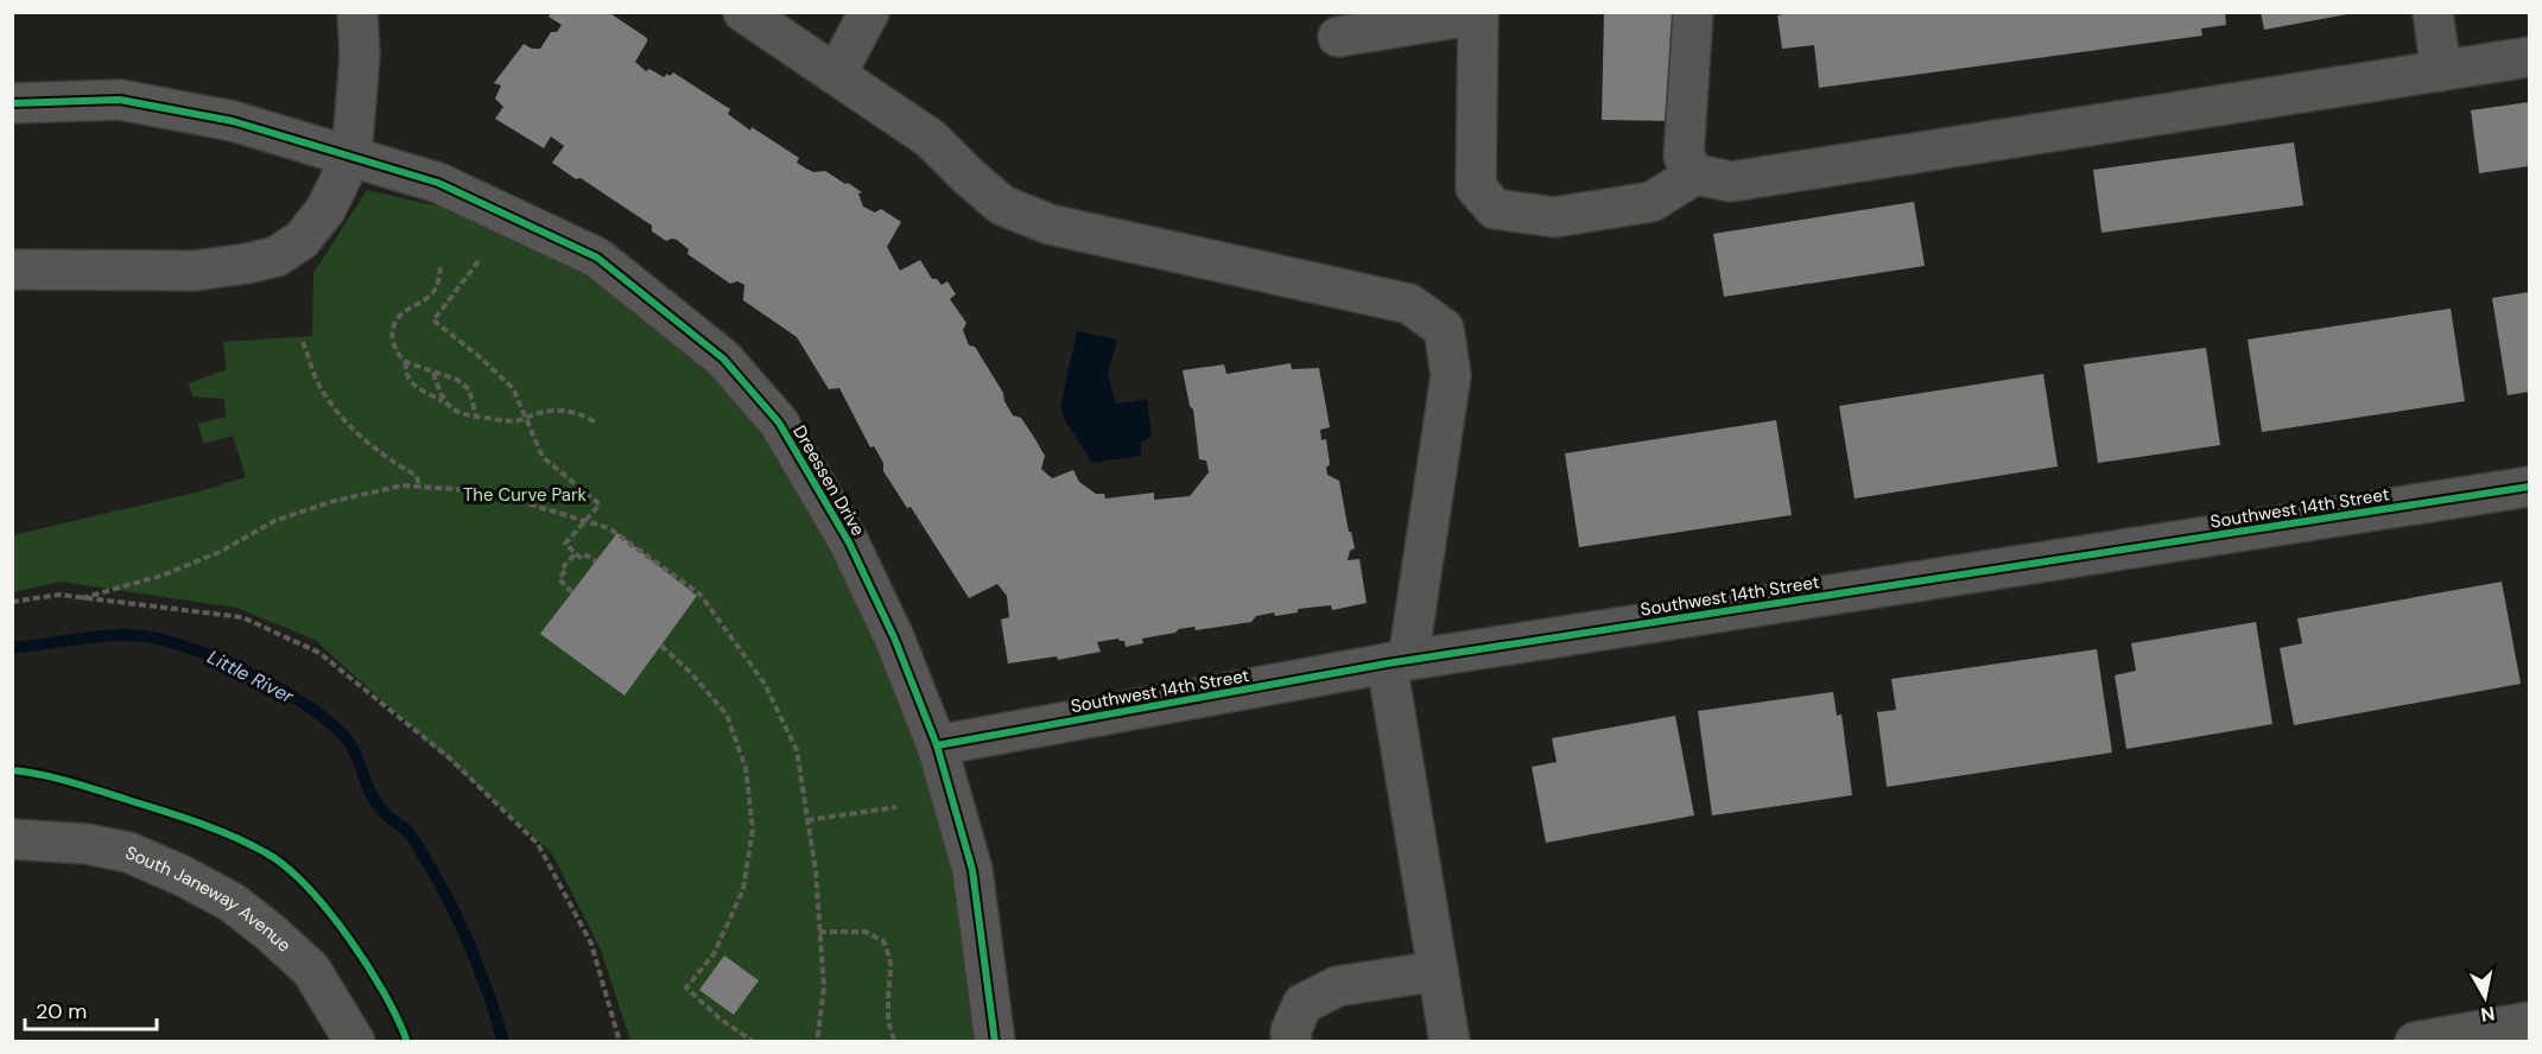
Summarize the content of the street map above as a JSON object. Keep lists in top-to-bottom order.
{
  "streets": {
    "street": ["Dreessen Drive", "Southwest 14th Street", "South Janeway Avenue"]
  },
  "crossings": [
    ["Dreessen Drive", "Southwest 14th Street"]
  ],
  "water": ["Little River"],
  "parks": ["The Curve Park"],
  "scale_bar": "20 m",
  "north": "bottom"
}
